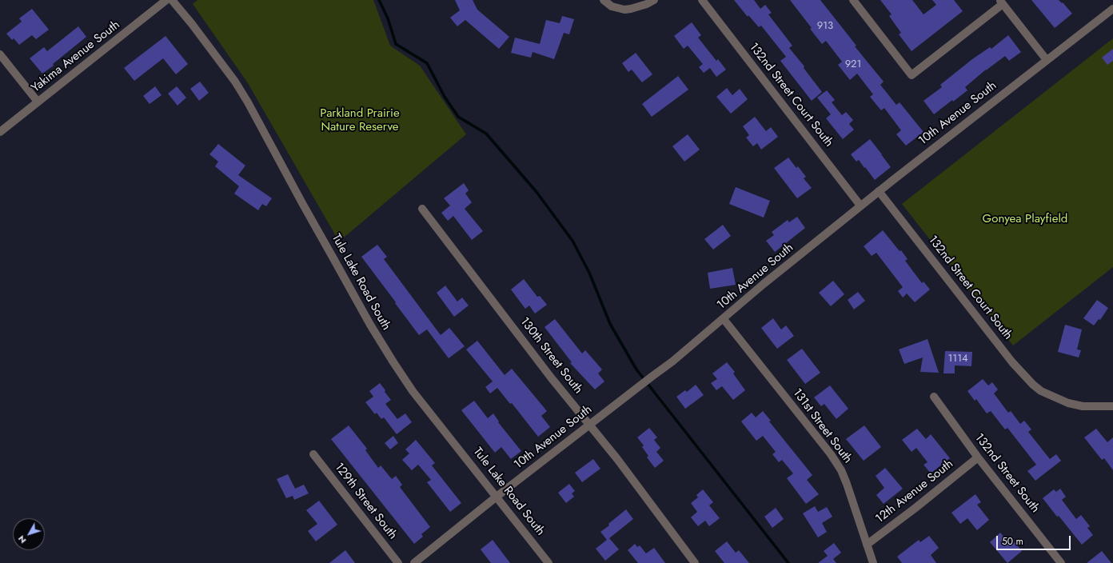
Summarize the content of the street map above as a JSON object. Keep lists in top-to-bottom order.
{
  "streets": {
    "street": [
      "Yakima Avenue South",
      "132nd Street Court South",
      "10th Avenue South",
      "Tule Lake Road South",
      "130th Street South",
      "131st Street South",
      "132nd Street South",
      "12th Avenue South",
      "129th Street South"
    ]
  },
  "crossings": [
    ["132nd Street Court South", "10th Avenue South"],
    ["10th Avenue South", "Tule Lake Road South"],
    ["10th Avenue South", "130th Street South"],
    ["10th Avenue South", "131st Street South"],
    ["131st Street South", "12th Avenue South"],
    ["132nd Street South", "12th Avenue South"]
  ],
  "parks": ["Parkland Prairie Nature Reserve", "Gonyea Playfield"],
  "house_numbers": ["913", "921", "1114"],
  "scale_bar": "50 m",
  "north": "bottom left"
}
